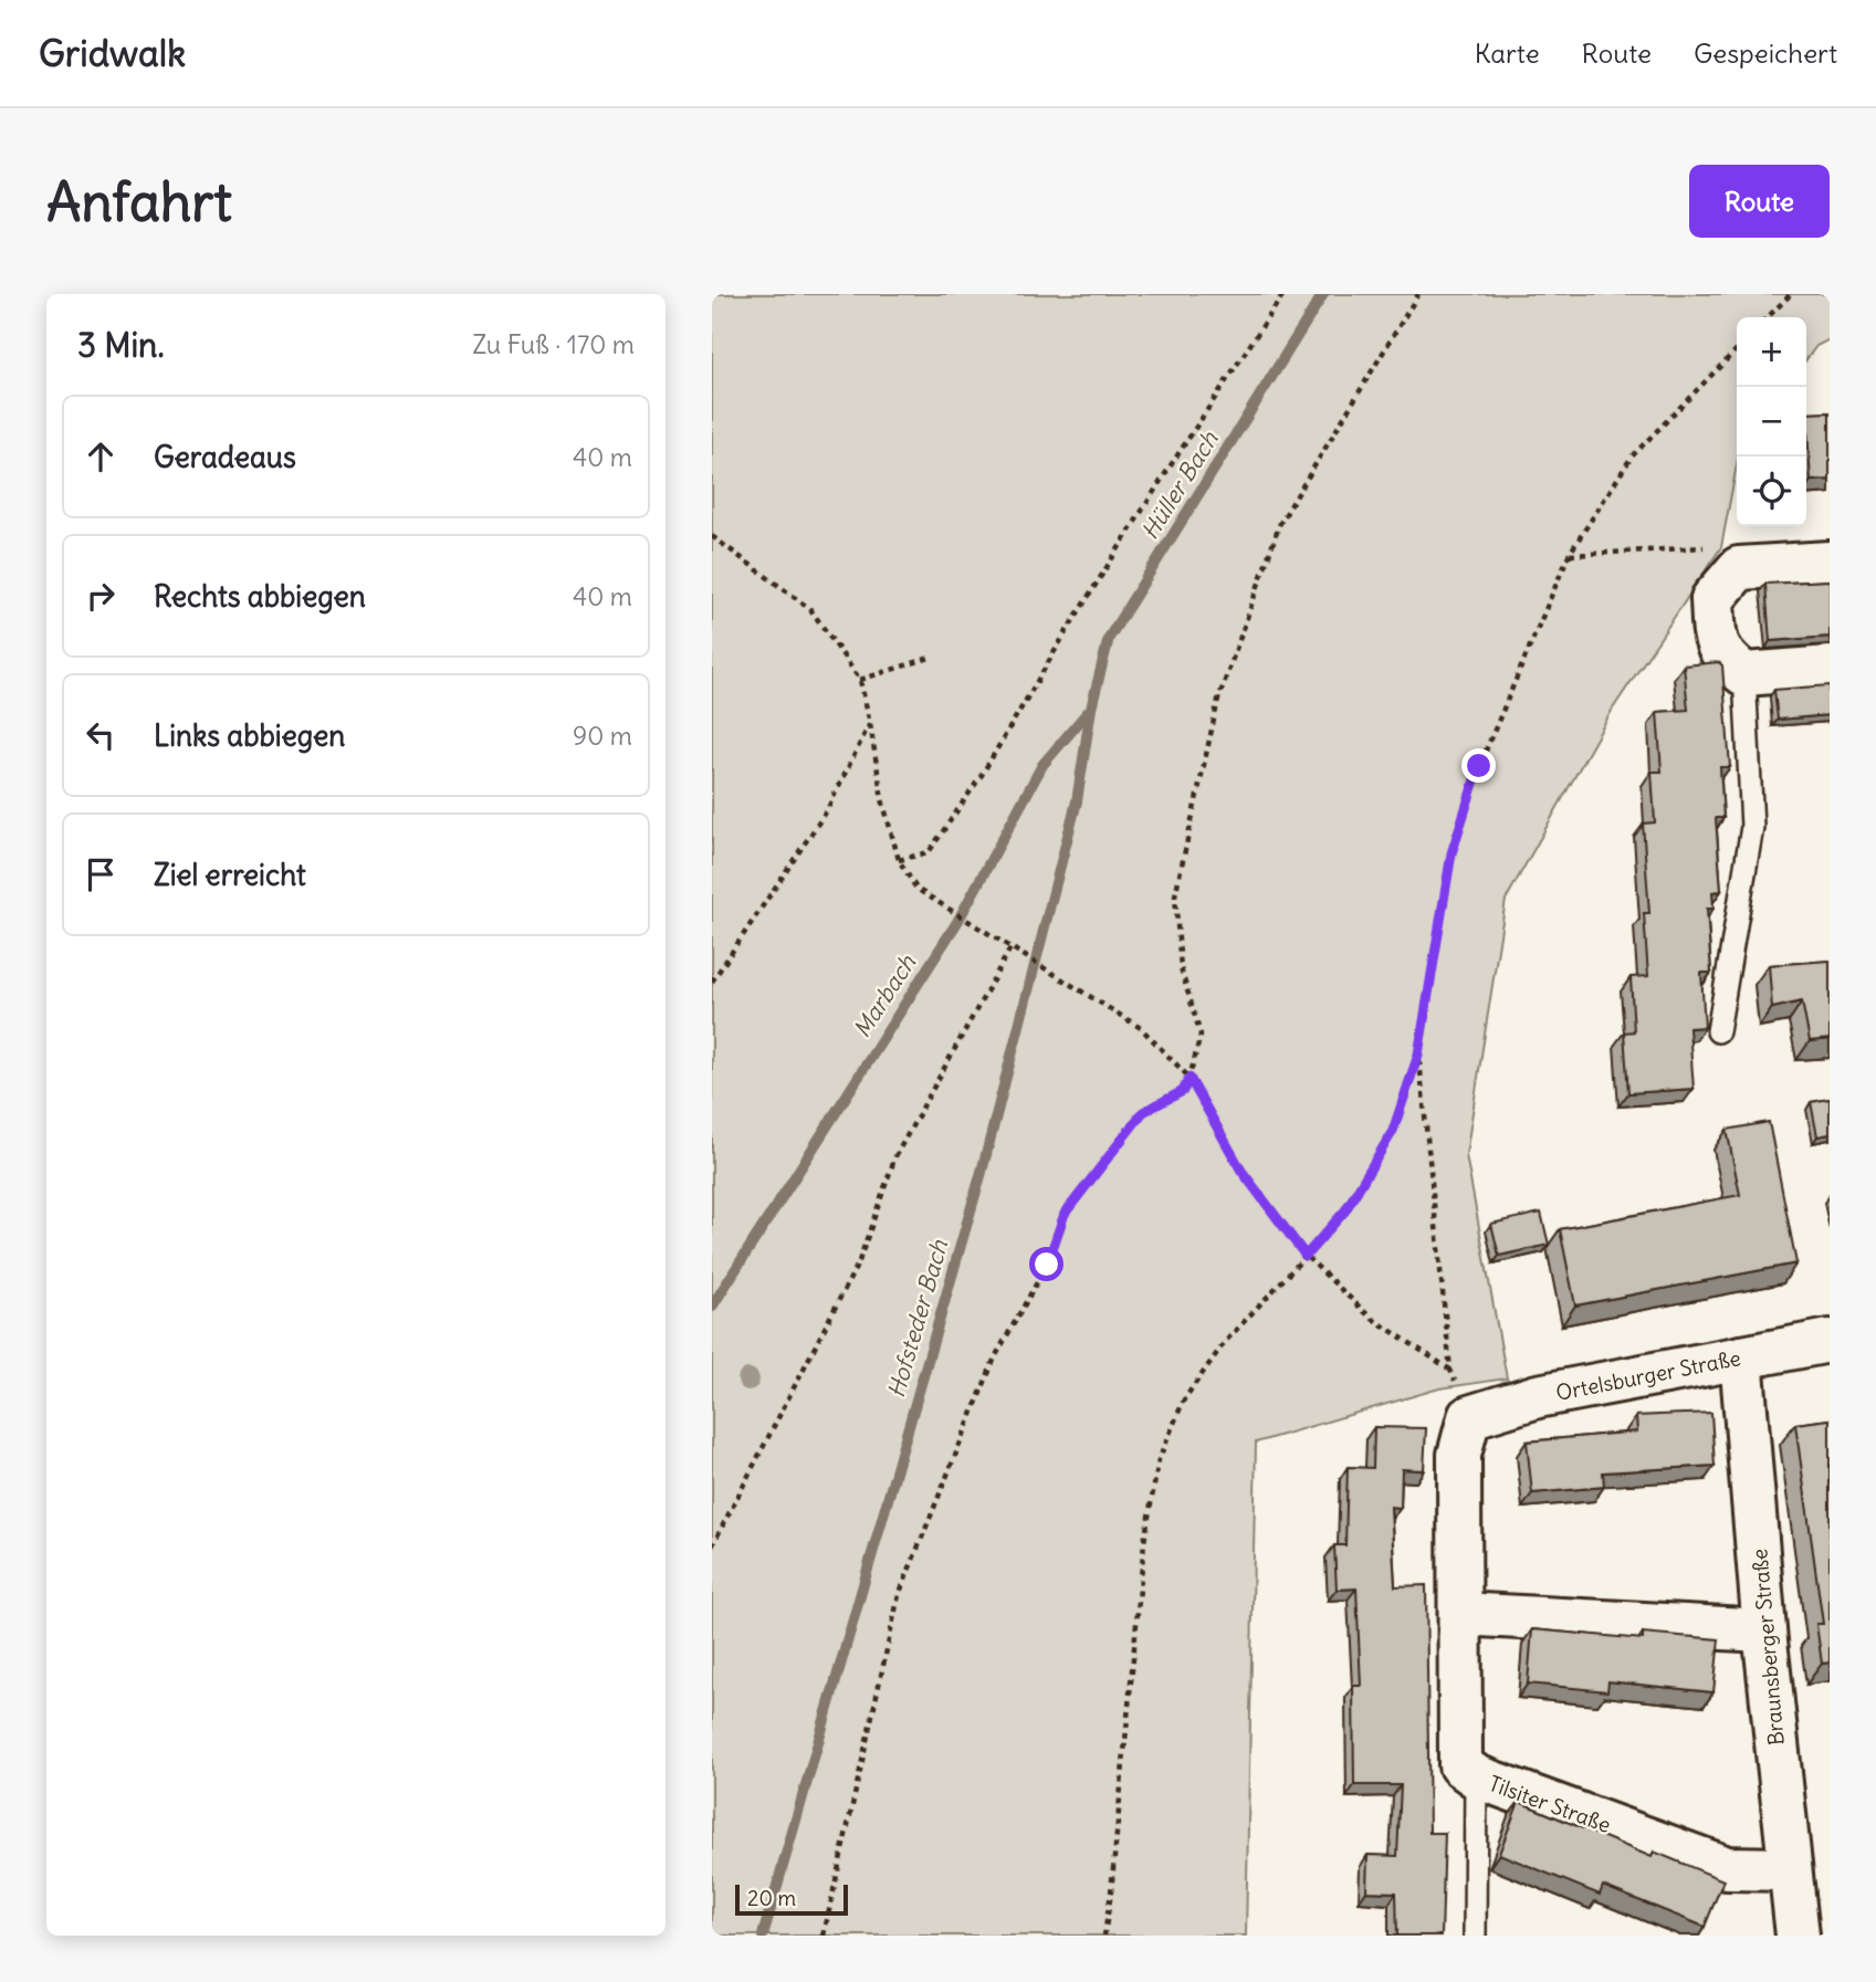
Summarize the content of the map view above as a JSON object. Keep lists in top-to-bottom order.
{
  "streets": {
    "street": ["Ortelsburger Straße", "Braunsberger Straße", "Tilsiter Straße"]
  },
  "crossings": [
    ["Ortelsburger Straße", "Braunsberger Straße"],
    ["Ortelsburger Straße", "Tilsiter Straße"],
    ["Braunsberger Straße", "Tilsiter Straße"]
  ],
  "water": ["Hüller Bach", "Marbach", "Hofsteder Bach"],
  "scale_bar": "20 m",
  "page": {
    "header": "Gridwalk",
    "nav": ["Karte", "Route", "Gespeichert"],
    "buttons": "Route",
    "title": "Anfahrt",
    "heading": ["3 Min.", "Zu Fuß · 170 m"],
    "map_buttons": ["+", "−"],
    "list": [
      ["Geradeaus", "40 m"],
      ["Rechts abbiegen", "40 m"],
      ["Links abbiegen", "90 m"],
      "Ziel erreicht"
    ],
    "scale": "20 m"
  }
}
